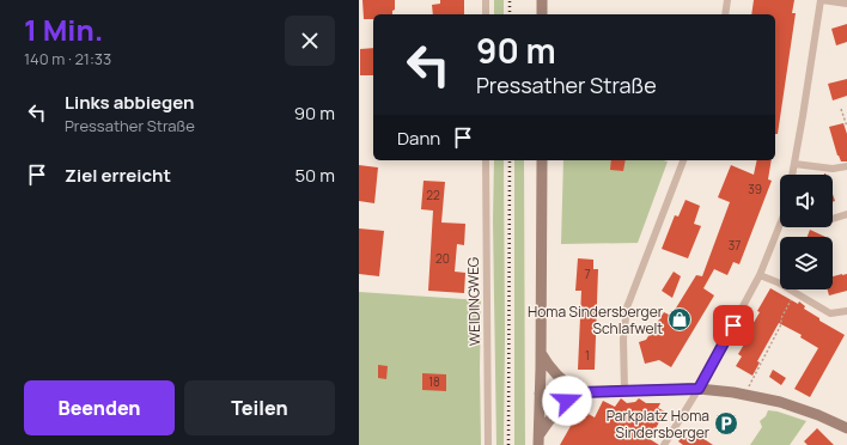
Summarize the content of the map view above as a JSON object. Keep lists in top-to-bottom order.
{
  "streets": {
    "street": ["WEIDINGWEG"]
  },
  "places": {
    "shop": ["Homa Sindersberger Schlafwelt"],
    "parking": ["Parkplatz Homa Sindersberger"]
  },
  "house_numbers": [
    "39",
    "22",
    "37",
    "20",
    "7",
    "1",
    "18"
  ],
  "page": {
    "heading": ["1 Min.", "140 m · 21:33"],
    "turn": ["90 m", "Pressather Straße"],
    "list": [
      {
        "name": "Links abbiegen",
        "note": "Pressather Straße",
        "value": "90 m"
      },
      {
        "name": "Ziel erreicht",
        "value": "50 m"
      }
    ],
    "then": "Dann",
    "buttons": ["Beenden", "Teilen"]
  }
}
